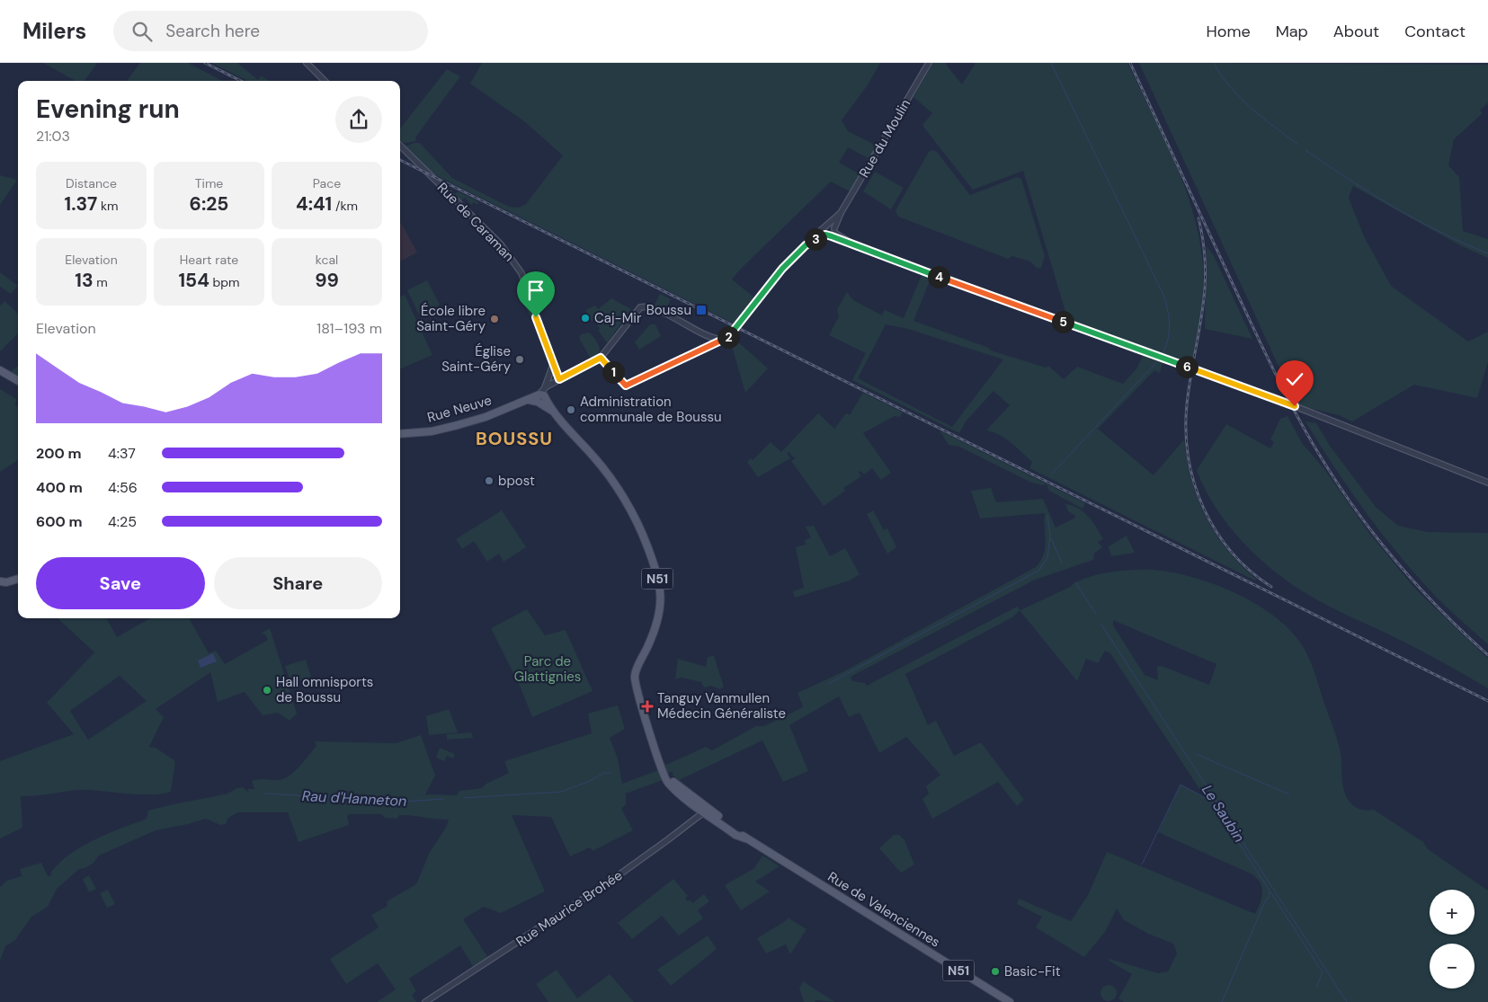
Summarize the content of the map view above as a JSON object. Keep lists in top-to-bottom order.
{
  "streets": {
    "main road": ["Rue Neuve", "N51", "Rue de Valenciennes"],
    "street": ["Rue du Moulin", "Rue de Caraman", "Rue Maurice Brohée"]
  },
  "crossings": [
    ["Rue Neuve", "Rue de Valenciennes"],
    ["Rue Maurice Brohée", "Rue de Valenciennes"]
  ],
  "districts": ["BOUSSU"],
  "water": ["Rau d'Hanneton", "Le Saubin"],
  "parks": ["Parc de Glattignies"],
  "places": {
    "transit": ["Boussu"],
    "other": [
      "Caj-Mir",
      "École libre Saint-Géry",
      "Église Saint-Géry",
      "Administration communale de Boussu",
      "bpost",
      "Hall omnisports de Boussu",
      "Basic-Fit"
    ],
    "health": ["Tanguy Vanmullen Médecin Généraliste"]
  },
  "page": {
    "header": "Milers",
    "search": "Search here",
    "nav": [
      "Home",
      "Map",
      "About",
      "Contact"
    ],
    "heading": ["Evening run", "21:03"],
    "stats": [
      ["Distance", "1.37 km"],
      ["Time", "6:25"],
      ["Pace", "4:41 /km"],
      ["Elevation", "13 m"],
      ["Heart rate", "154 bpm"],
      ["kcal", "99"]
    ],
    "pins": [
      "3",
      "4",
      "5",
      "2",
      "6",
      "1"
    ],
    "chart": ["Elevation", "181–193 m"],
    "list": [
      {
        "name": "200 m",
        "note": "4:37"
      },
      {
        "name": "400 m",
        "note": "4:56"
      },
      {
        "name": "600 m",
        "note": "4:25"
      }
    ],
    "buttons": ["Save", "Share"],
    "map_buttons": ["+", "−"]
  }
}
